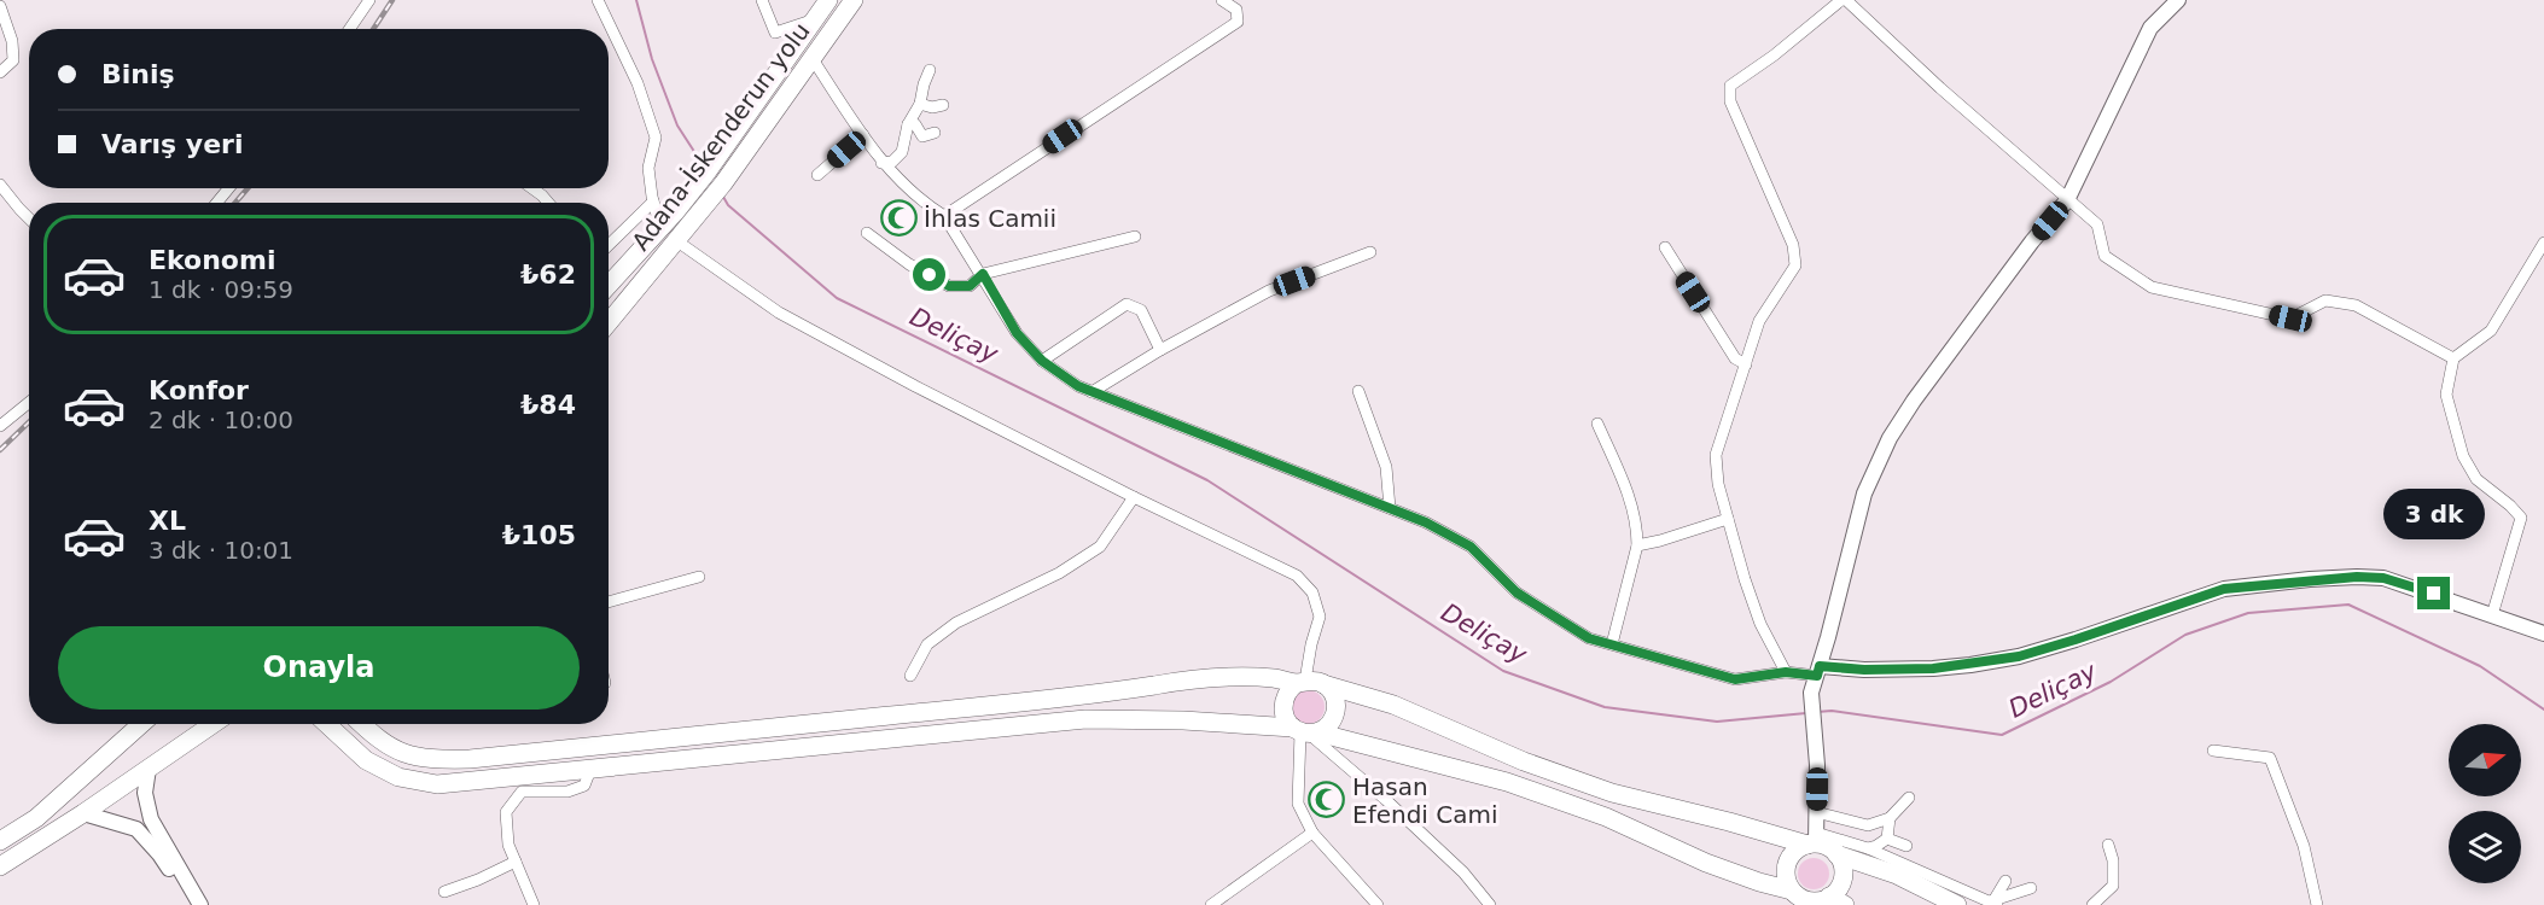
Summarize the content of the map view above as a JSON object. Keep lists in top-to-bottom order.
{
  "streets": {
    "highway": ["Adana-İskenderun yolu"]
  },
  "water": ["Deliçay"],
  "places": {
    "mosque": ["İhlas Camii", "Hasan Efendi Cami"]
  },
  "north": "right",
  "page": {
    "banner": ["Biniş", "Varış yeri"],
    "list": [
      {
        "name": "Ekonomi",
        "note": "1 dk · 09:59",
        "value": "₺62"
      },
      {
        "name": "Konfor",
        "note": "2 dk · 10:00",
        "value": "₺84"
      },
      {
        "name": "XL",
        "note": "3 dk · 10:01",
        "value": "₺105"
      }
    ],
    "bubble": "3 dk",
    "buttons": "Onayla"
  }
}
